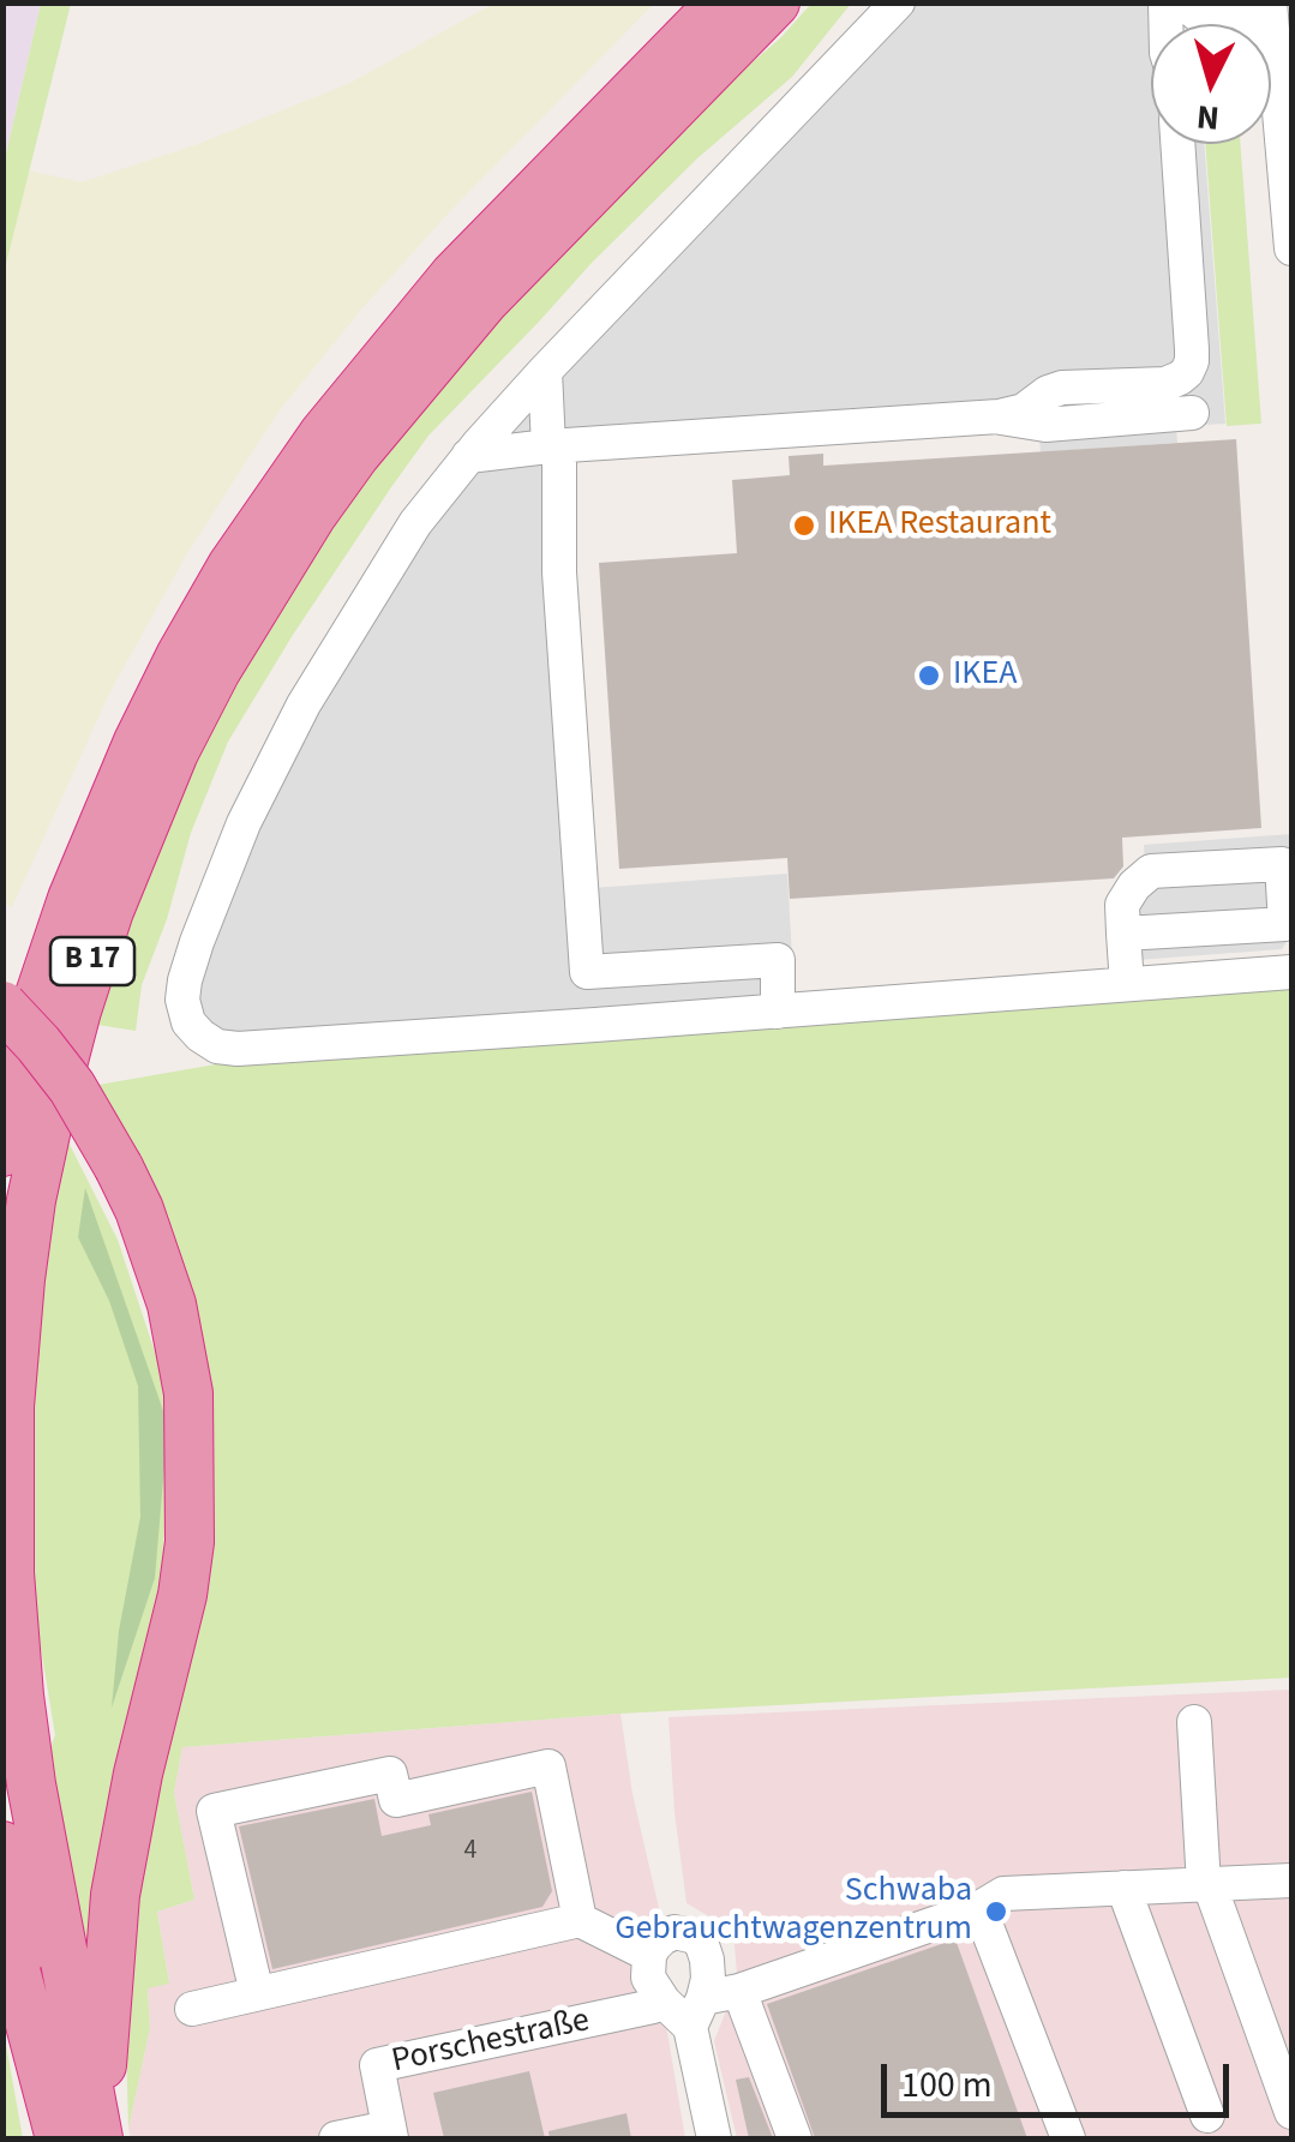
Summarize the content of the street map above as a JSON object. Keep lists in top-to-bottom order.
{
  "streets": {
    "highway": ["B 17"],
    "street": ["Porschestraße"]
  },
  "places": ["IKEA Restaurant", "IKEA", "Schwaba Gebrauchtwagenzentrum"],
  "house_numbers": ["4"],
  "scale_bar": "100 m",
  "north": "bottom"
}
